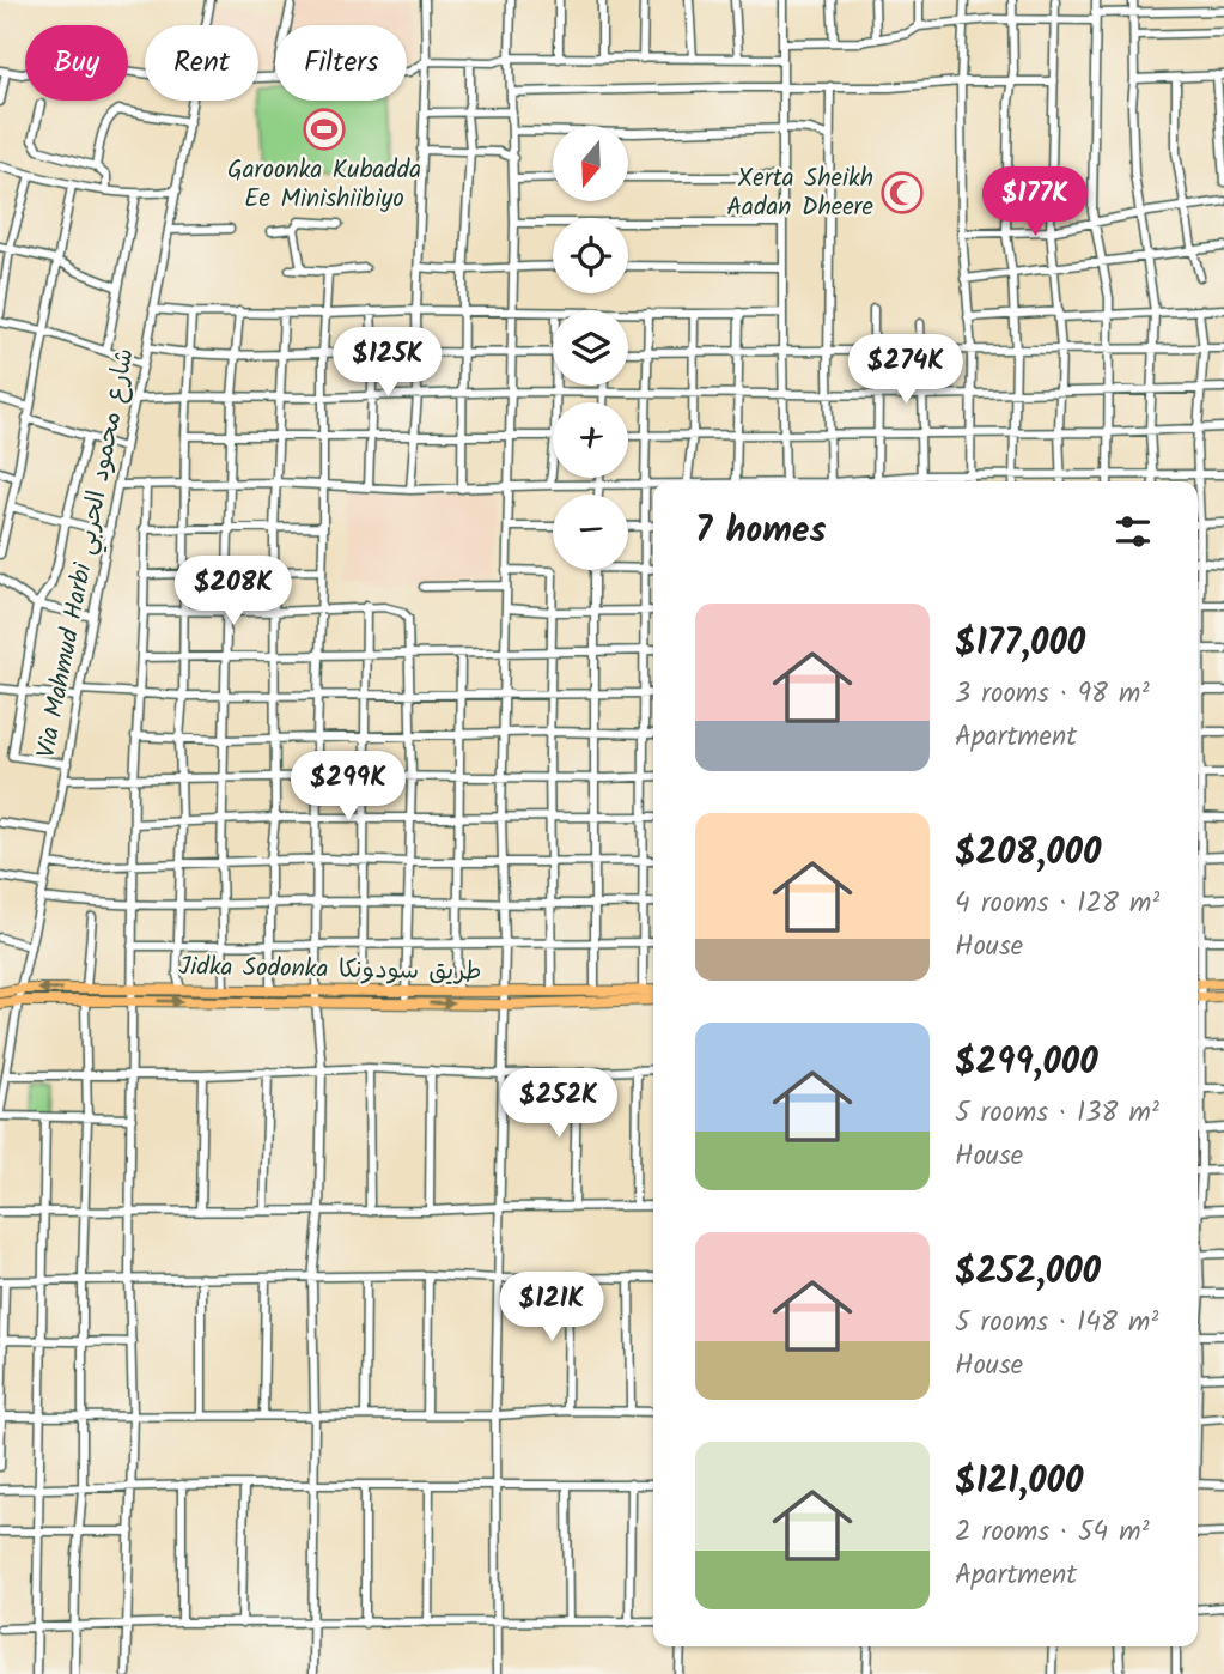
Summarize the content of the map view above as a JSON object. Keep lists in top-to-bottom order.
{
  "streets": {
    "main road": ["Jidka Sodonka طريق سودونكا"],
    "street": ["Via Mahmud Harbi شارع محمود الحربي"]
  },
  "crossings": [
    ["Via Mahmud Harbi شارع محمود الحربي", "Jidka Sodonka طريق سودونكا"]
  ],
  "places": {
    "sports": ["Garoonka Kubadda Ee Minishiibiyo"],
    "mosque": ["Xerta Sheikh Aadan Dheere"]
  },
  "north": "bottom",
  "page": {
    "chip": ["Buy", "Rent", "Filters"],
    "map_buttons": ["+", "−"],
    "price": [
      "$177K",
      "$125K",
      "$274K",
      "$208K",
      "$299K",
      "$252K",
      "$121K"
    ],
    "heading": "7 homes",
    "list": [
      {
        "name": "$177,000",
        "note": "3 rooms · 98 m² · Apartment"
      },
      {
        "name": "$208,000",
        "note": "4 rooms · 128 m² · House"
      },
      {
        "name": "$299,000",
        "note": "5 rooms · 138 m² · House"
      },
      {
        "name": "$252,000",
        "note": "5 rooms · 148 m² · House"
      },
      {
        "name": "$121,000",
        "note": "2 rooms · 54 m² · Apartment"
      }
    ]
  }
}
